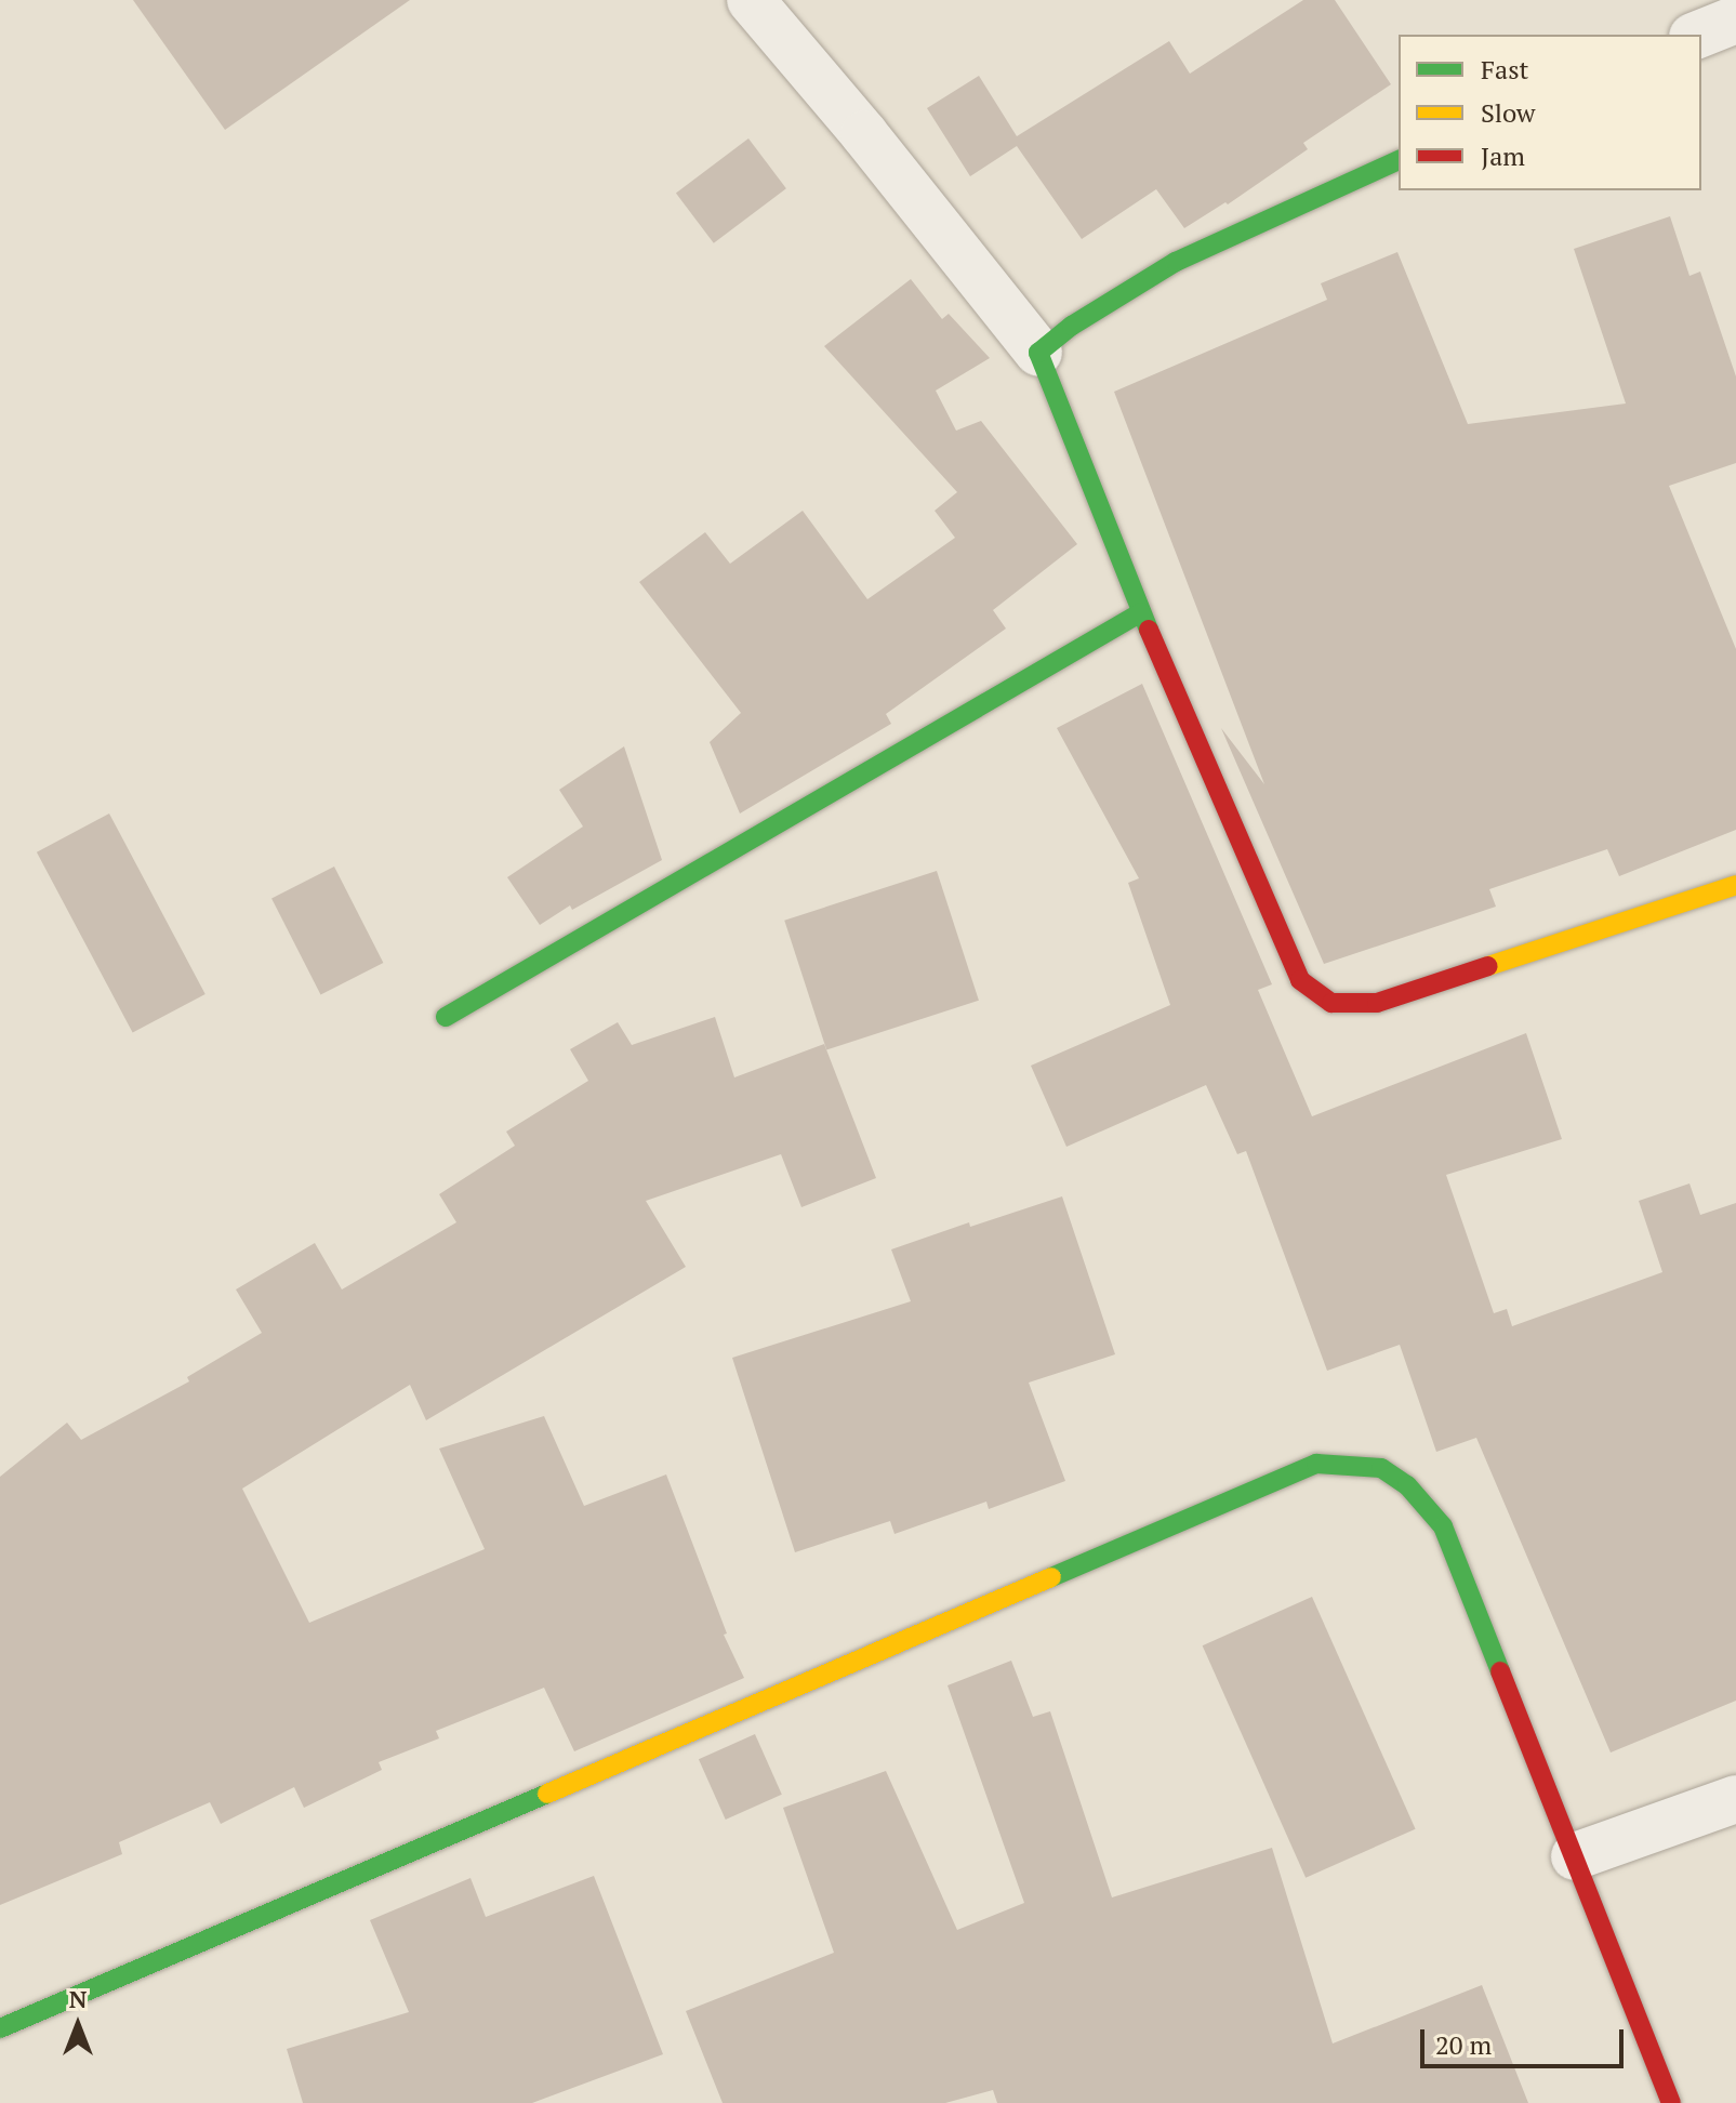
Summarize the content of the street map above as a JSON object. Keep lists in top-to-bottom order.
{
  "legend": ["Fast", "Slow", "Jam"],
  "scale_bar": "20 m",
  "north": "top"
}
